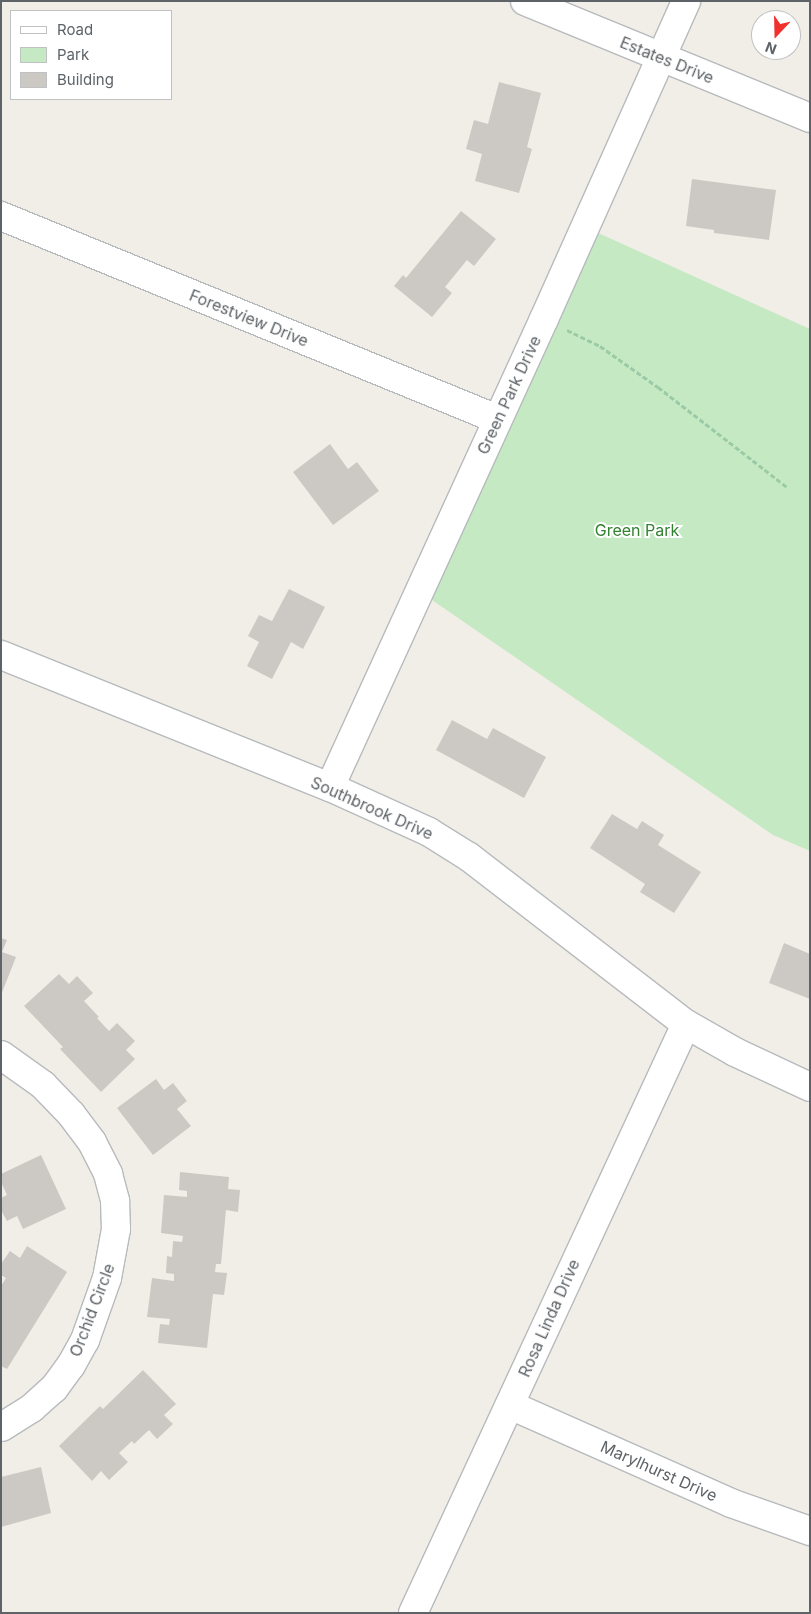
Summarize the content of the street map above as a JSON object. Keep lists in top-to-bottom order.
{
  "streets": {
    "street": [
      "Estates Drive",
      "Forestview Drive",
      "Green Park Drive",
      "Southbrook Drive",
      "Orchid Circle",
      "Rosa Linda Drive",
      "Marylhurst Drive"
    ]
  },
  "crossings": [
    ["Estates Drive", "Green Park Drive"],
    ["Forestview Drive", "Green Park Drive"],
    ["Green Park Drive", "Southbrook Drive"],
    ["Southbrook Drive", "Rosa Linda Drive"],
    ["Rosa Linda Drive", "Marylhurst Drive"]
  ],
  "parks": ["Green Park"],
  "legend": ["Road", "Park", "Building"],
  "north": "bottom"
}
